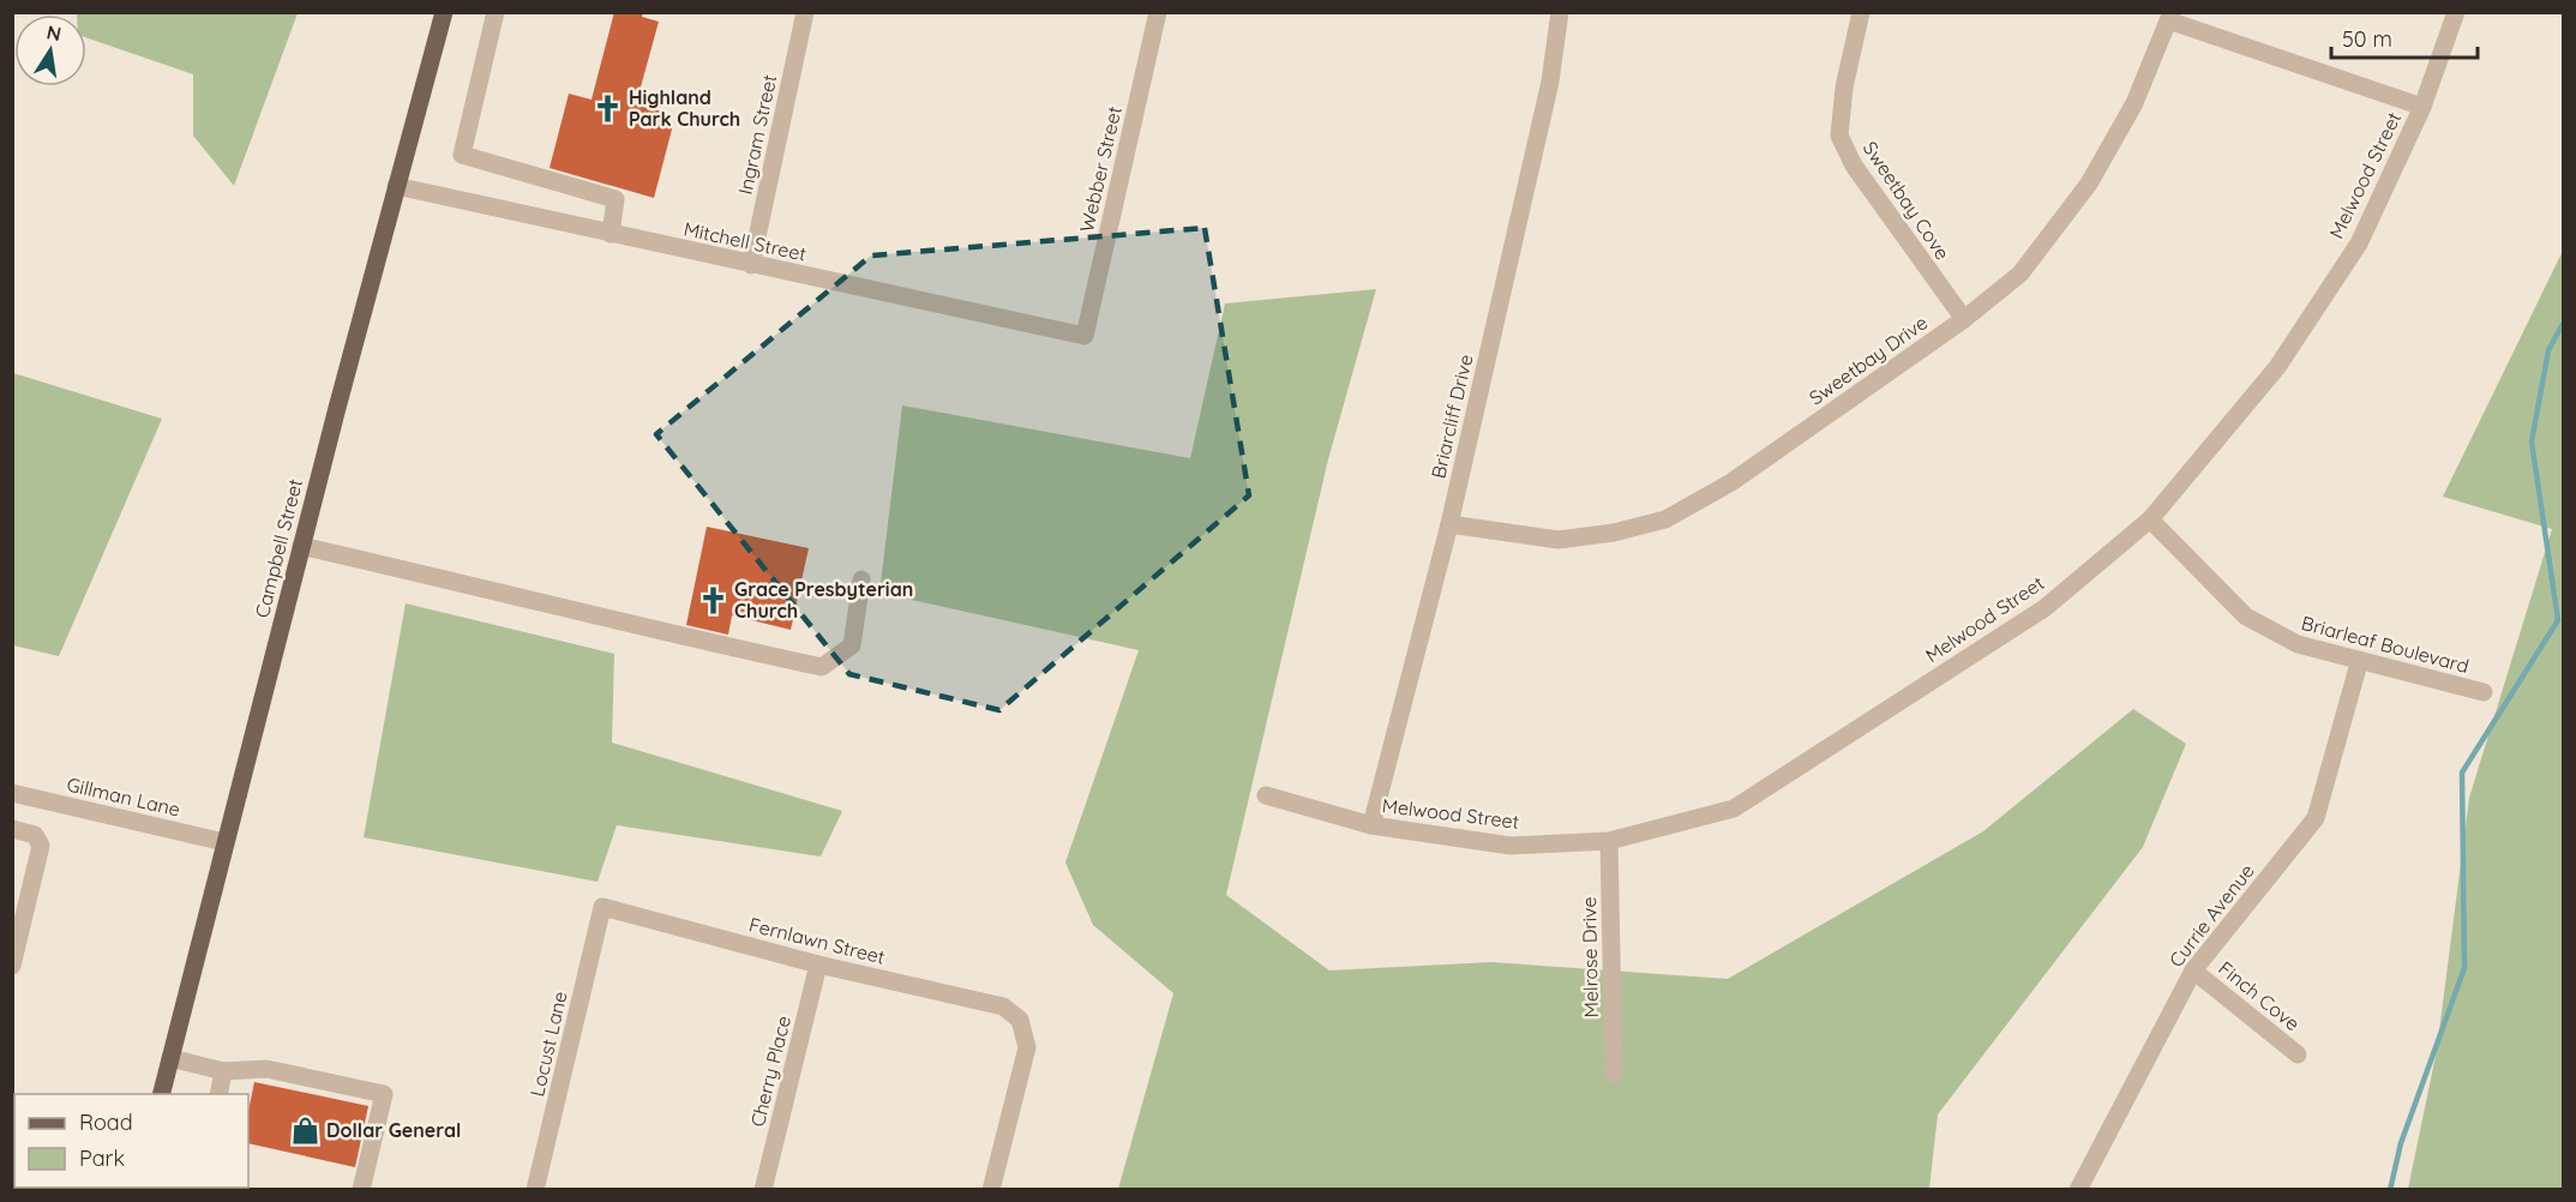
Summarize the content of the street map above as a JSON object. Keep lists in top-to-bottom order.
{
  "streets": {
    "main road": ["Campbell Street"],
    "street": [
      "Ingram Street",
      "Webber Street",
      "Melwood Street",
      "Sweetbay Cove",
      "Mitchell Street",
      "Sweetbay Drive",
      "Briarcliff Drive",
      "Briarleaf Boulevard",
      "Gillman Lane",
      "Currie Avenue",
      "Fernlawn Street",
      "Melrose Drive",
      "Finch Cove",
      "Locust Lane",
      "Cherry Place"
    ]
  },
  "crossings": [
    ["Ingram Street", "Mitchell Street"],
    ["Webber Street", "Mitchell Street"],
    ["Melwood Street", "Briarcliff Drive"],
    ["Melwood Street", "Briarleaf Boulevard"],
    ["Melwood Street", "Melrose Drive"],
    ["Sweetbay Cove", "Sweetbay Drive"],
    ["Mitchell Street", "Campbell Street"],
    ["Sweetbay Drive", "Briarcliff Drive"],
    ["Campbell Street", "Gillman Lane"],
    ["Briarleaf Boulevard", "Currie Avenue"],
    ["Currie Avenue", "Finch Cove"],
    ["Fernlawn Street", "Locust Lane"],
    ["Fernlawn Street", "Cherry Place"]
  ],
  "places": {
    "church": ["Highland Park Church", "Grace Presbyterian Church"],
    "shop": ["Dollar General"]
  },
  "legend": ["Road", "Park"],
  "scale_bar": "50 m",
  "north": "top"
}
